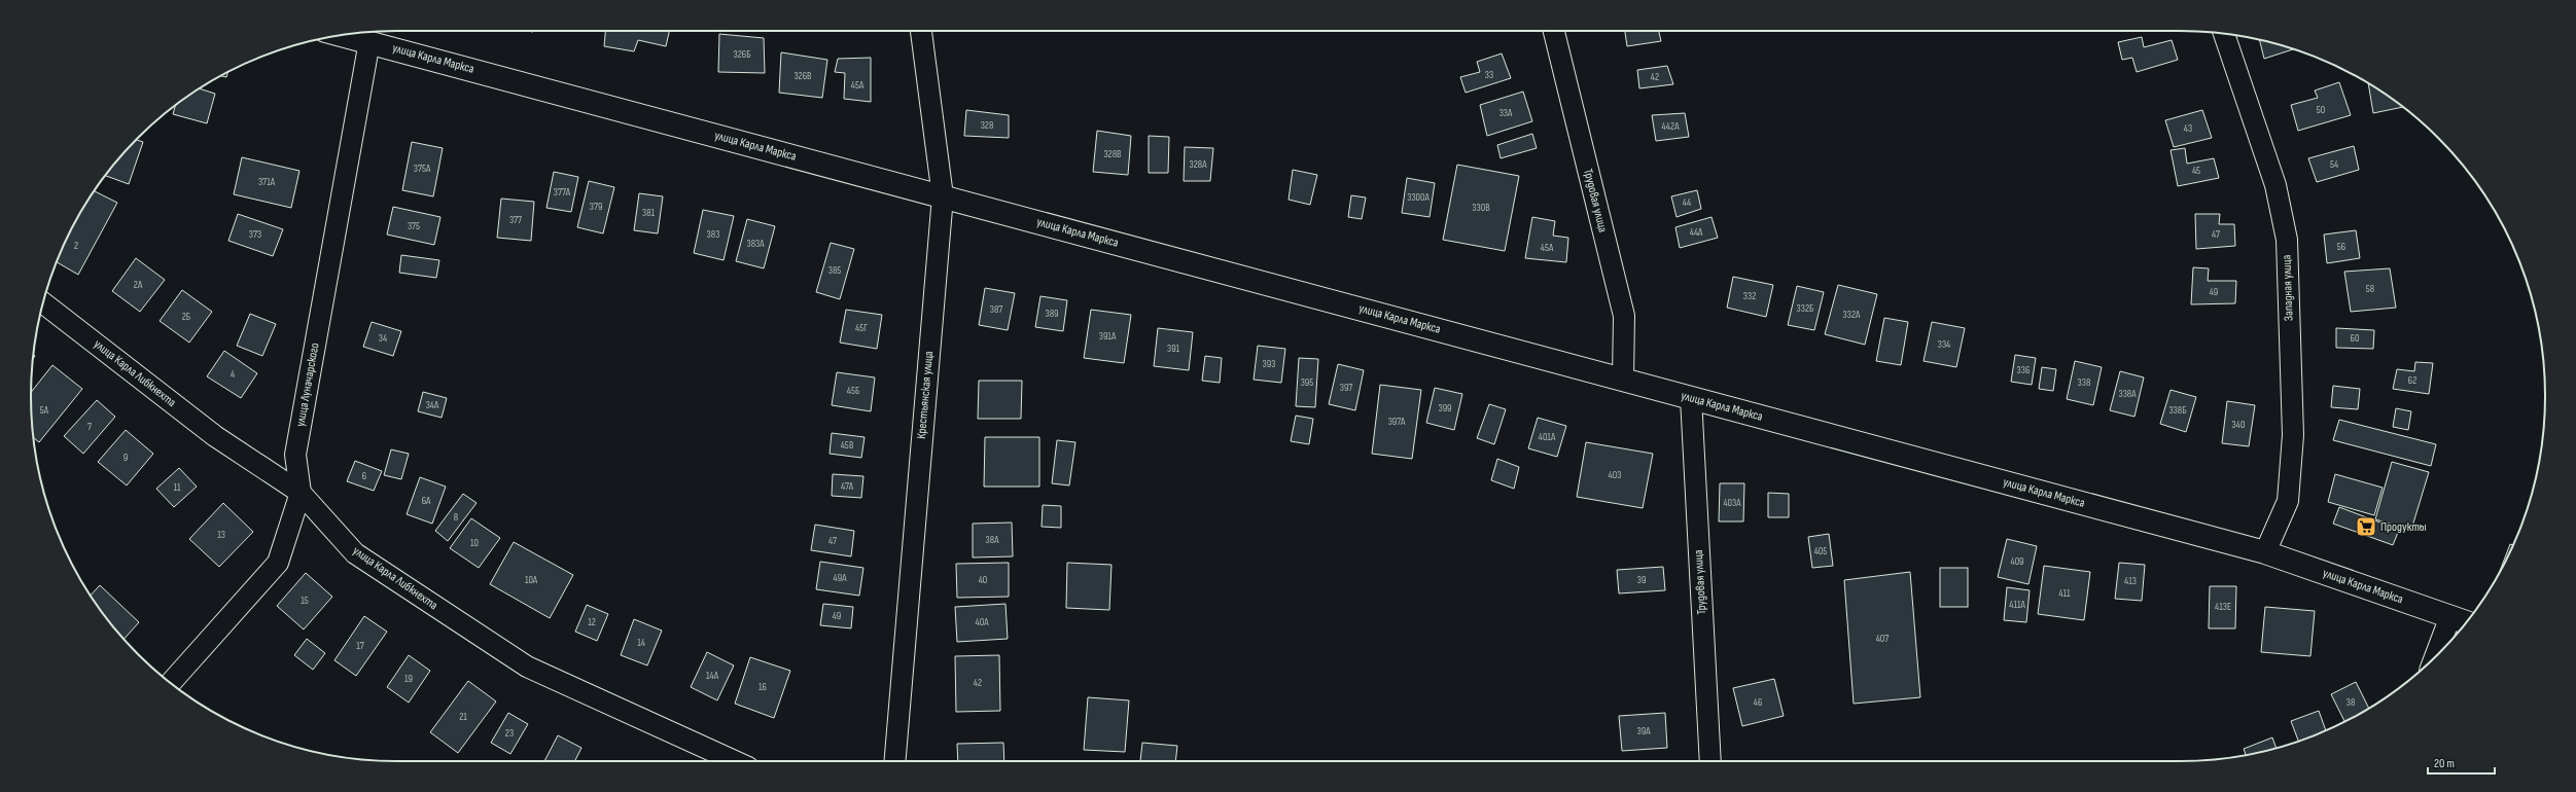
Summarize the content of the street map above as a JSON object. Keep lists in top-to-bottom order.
{
  "streets": {
    "main road": ["улица Карла Маркса"],
    "street": [
      "Трудовая улица",
      "Западная улица",
      "улица Карла Либкнехта",
      "улица Луначарского",
      "Крестьянская улица"
    ]
  },
  "crossings": [
    ["улица Карла Маркса", "Трудовая улица"],
    ["улица Карла Маркса", "Западная улица"],
    ["улица Карла Маркса", "улица Луначарского"],
    ["улица Карла Маркса", "Крестьянская улица"],
    ["улица Карла Либкнехта", "улица Луначарского"]
  ],
  "places": {
    "supermarket": ["Продукты"]
  },
  "house_numbers": [
    "326Б",
    "33",
    "326В",
    "42",
    "45А",
    "50",
    "33А",
    "328",
    "442А",
    "43",
    "328В",
    "328А",
    "54",
    "375А",
    "45",
    "371А",
    "377А",
    "3300А",
    "44",
    "379",
    "330В",
    "381",
    "377",
    "375",
    "44А",
    "373",
    "383",
    "47",
    "383А",
    "2",
    "56",
    "45А",
    "385",
    "2А",
    "58",
    "49",
    "332",
    "332Б",
    "387",
    "389",
    "332А",
    "2Б",
    "45Г",
    "391А",
    "34",
    "60",
    "334",
    "391",
    "393",
    "336",
    "4",
    "62",
    "395",
    "338",
    "397",
    "45Б",
    "338А",
    "34А",
    "399",
    "5А",
    "338Б",
    "397А",
    "340",
    "7",
    "401А",
    "45В",
    "9",
    "403",
    "6",
    "47А",
    "11",
    "6А",
    "403А",
    "8",
    "13",
    "38А",
    "47",
    "10",
    "405",
    "409",
    "49А",
    "10А",
    "40",
    "39",
    "413",
    "411",
    "15",
    "411А",
    "413Е",
    "49",
    "12",
    "40А",
    "407",
    "14",
    "17",
    "14А",
    "19",
    "42",
    "16",
    "46",
    "38",
    "21",
    "39А",
    "23"
  ],
  "scale_bar": "20 m"
}
